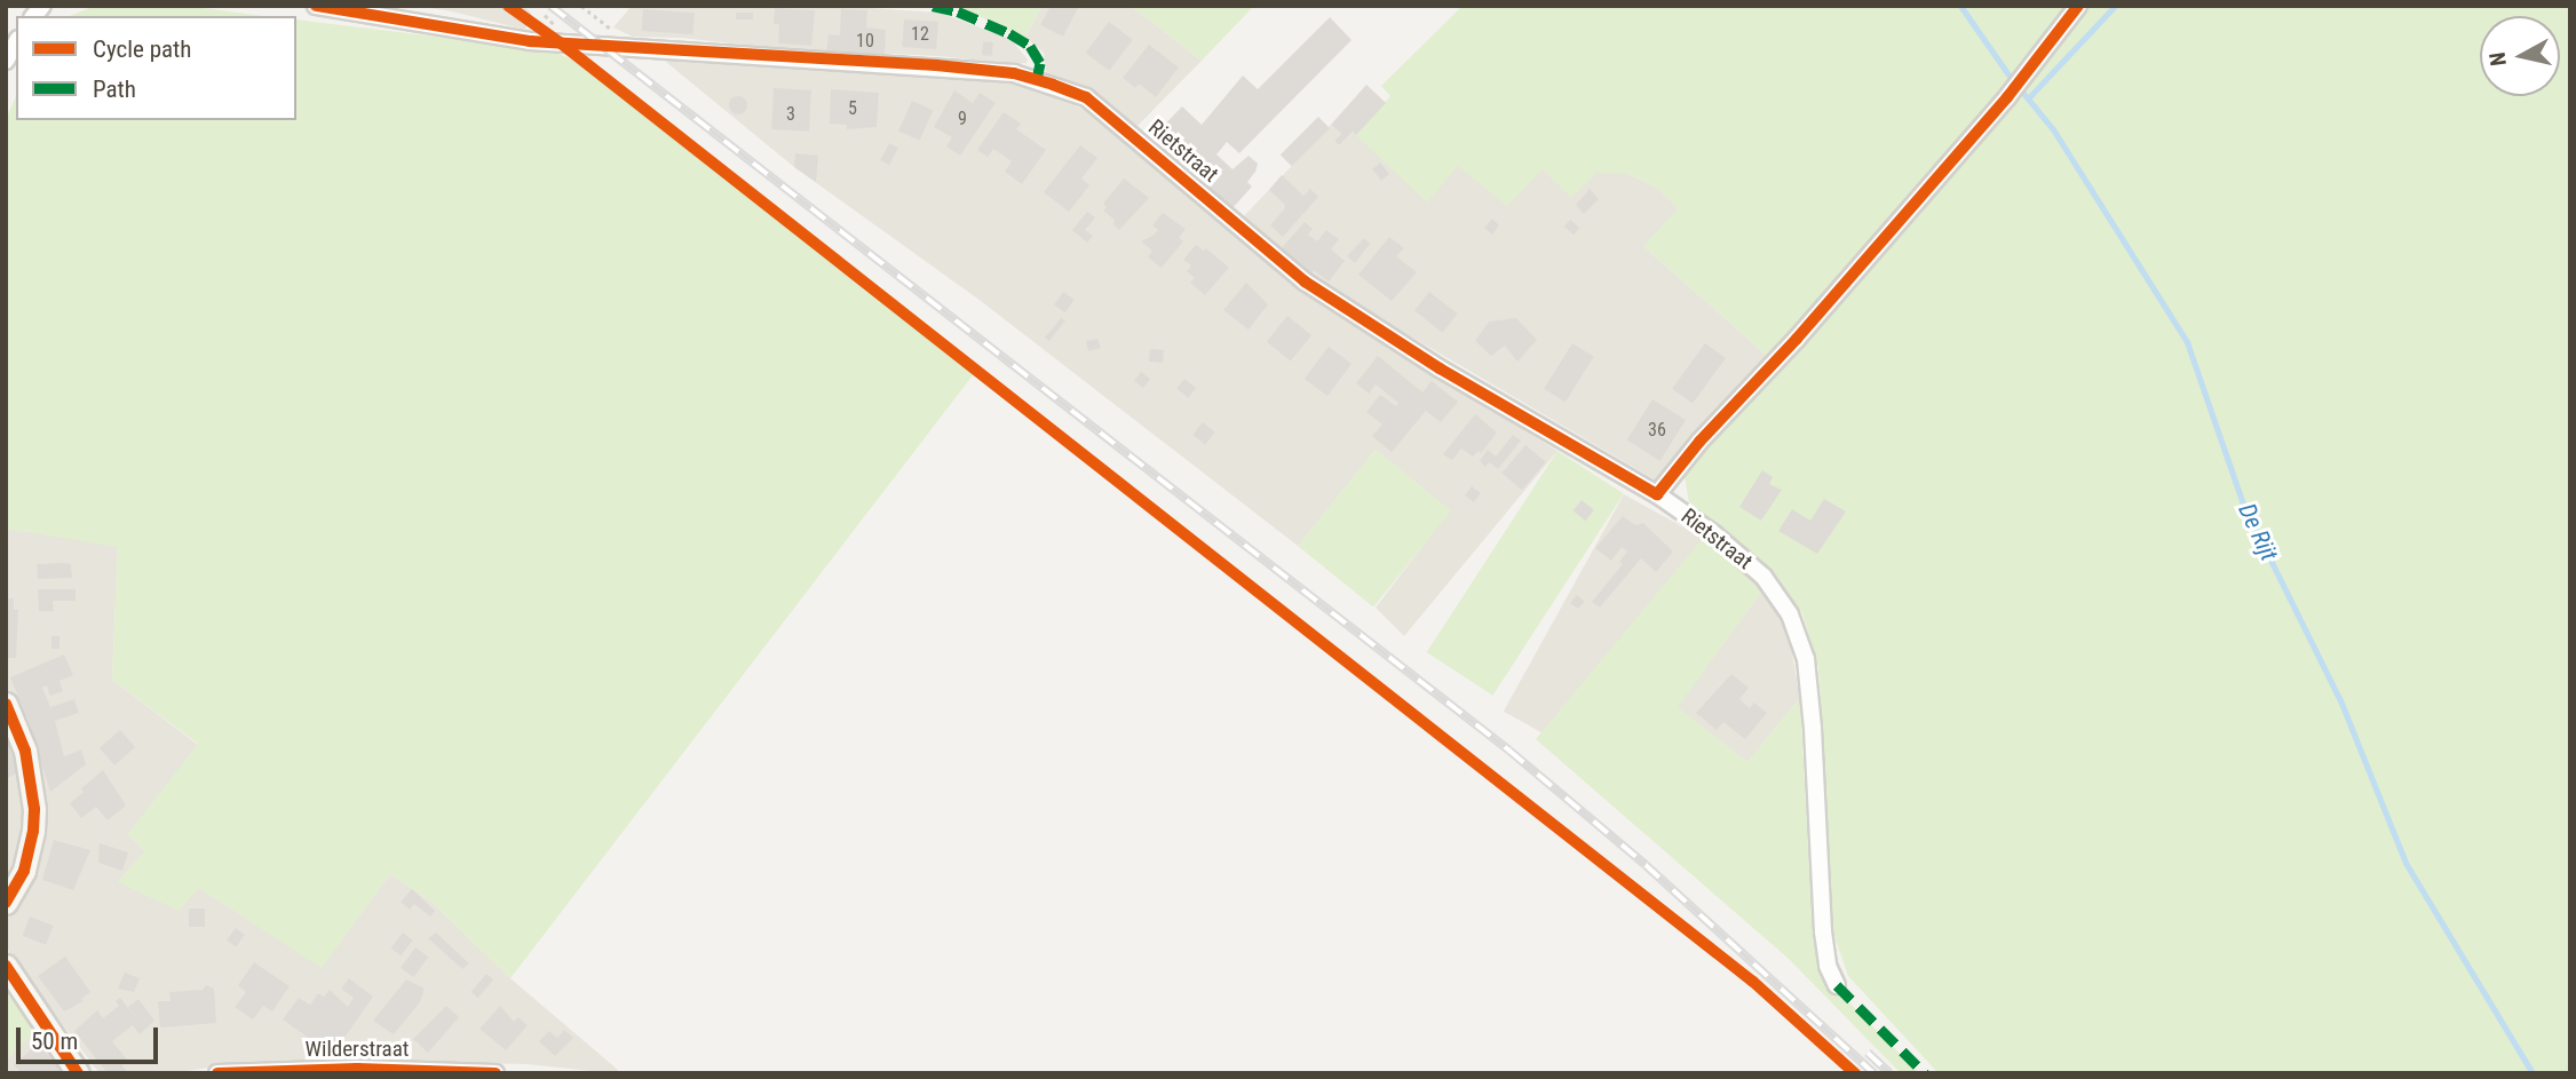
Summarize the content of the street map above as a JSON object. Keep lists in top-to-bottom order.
{
  "streets": {
    "street": ["Rietstraat", "Wilderstraat"]
  },
  "water": ["De Rijt"],
  "house_numbers": [
    "12",
    "10",
    "5",
    "3",
    "9",
    "36"
  ],
  "legend": ["Cycle path", "Path"],
  "scale_bar": "50 m",
  "north": "left"
}
